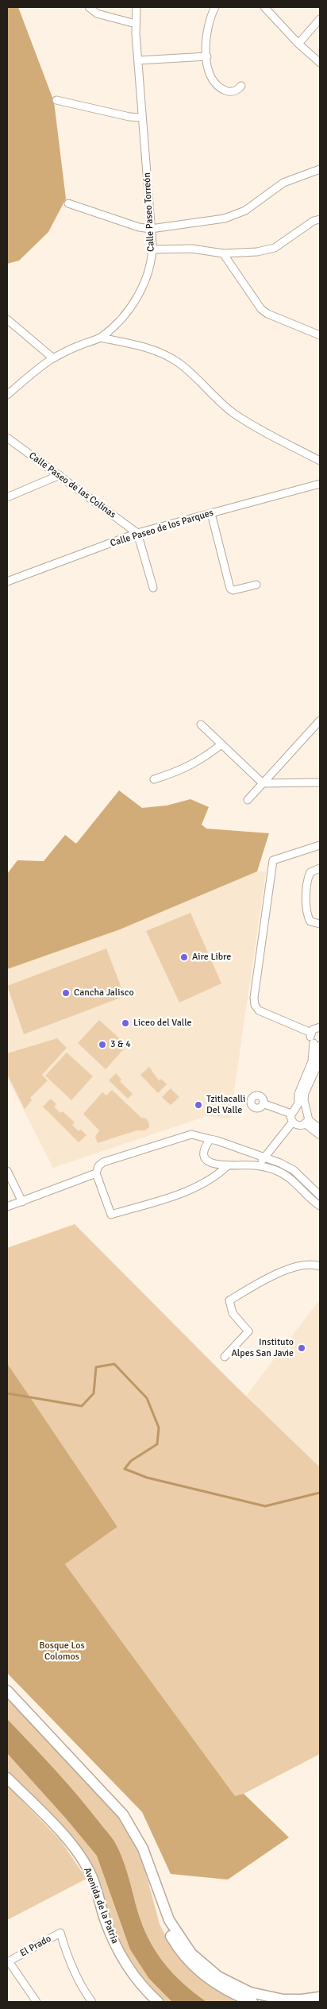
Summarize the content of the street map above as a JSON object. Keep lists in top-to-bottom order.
{
  "streets": {
    "main road": ["Avenida de la Patria"],
    "street": [
      "Calle Paseo Torreón",
      "Calle Paseo de las Colinas",
      "Calle Paseo de los Parques",
      "El Prado"
    ]
  },
  "crossings": [
    ["Calle Paseo de las Colinas", "Calle Paseo de los Parques"]
  ],
  "parks": ["Bosque Los Colomos"],
  "places": [
    "Aire Libre",
    "Cancha Jalisco",
    "Liceo del Valle",
    "3 & 4",
    "Tzitlacalli Del Valle",
    "Instituto Alpes San Javie"
  ]
}
